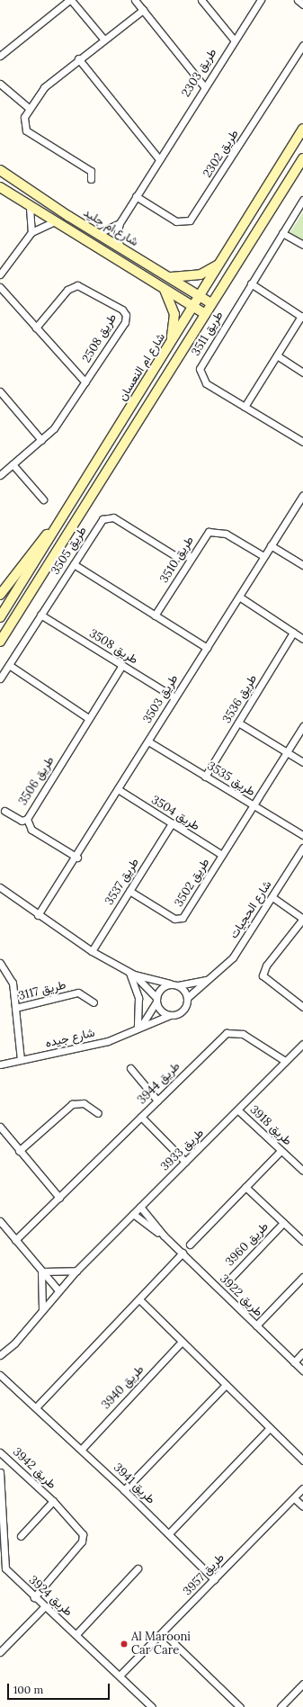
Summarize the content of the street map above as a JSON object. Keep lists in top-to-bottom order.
{
  "streets": {
    "main road": ["شارع ام جليد", "شارع ام النعسان"],
    "street": [
      "طريق 2303",
      "طريق 2302",
      "طريق 3511",
      "طريق 2508",
      "طريق 3505",
      "طريق 3510",
      "طريق 3508",
      "طريق 3503",
      "طريق 3536",
      "طريق 3535",
      "طريق 3506",
      "طريق 3504",
      "طريق 3537",
      "طريق 3502",
      "شارع الحجيات",
      "طريق 3117",
      "شارع جيده",
      "طريق 3944",
      "طريق 3918",
      "طريق 3933",
      "طريق 3960",
      "طريق 3922",
      "طريق 3940",
      "طريق 3942",
      "طريق 3941",
      "طريق 3957",
      "طريق 3924"
    ]
  },
  "crossings": [
    ["طريق 2303", "طريق 2302"],
    ["طريق 2303", "شارع ام جليد"],
    ["شارع ام جليد", "شارع ام النعسان"],
    ["طريق 3505", "طريق 3510"],
    ["طريق 3505", "طريق 3508"],
    ["طريق 3510", "طريق 3503"],
    ["طريق 3508", "طريق 3503"],
    ["طريق 3508", "طريق 3506"],
    ["طريق 3503", "طريق 3535"],
    ["طريق 3503", "طريق 3506"],
    ["طريق 3503", "طريق 3504"],
    ["طريق 3536", "طريق 3535"],
    ["طريق 3535", "طريق 3502"],
    ["طريق 3504", "طريق 3537"],
    ["طريق 3504", "طريق 3502"],
    ["طريق 3537", "طريق 3502"],
    ["شارع الحجيات", "شارع جيده"],
    ["طريق 3117", "شارع جيده"],
    ["طريق 3944", "طريق 3933"],
    ["طريق 3918", "طريق 3933"],
    ["طريق 3933", "طريق 3922"],
    ["طريق 3940", "طريق 3941"],
    ["طريق 3942", "طريق 3924"],
    ["طريق 3941", "طريق 3957"],
    ["طريق 3957", "طريق 3924"]
  ],
  "places": ["Al Marooni Car Care"],
  "scale_bar": "100 m"
}
